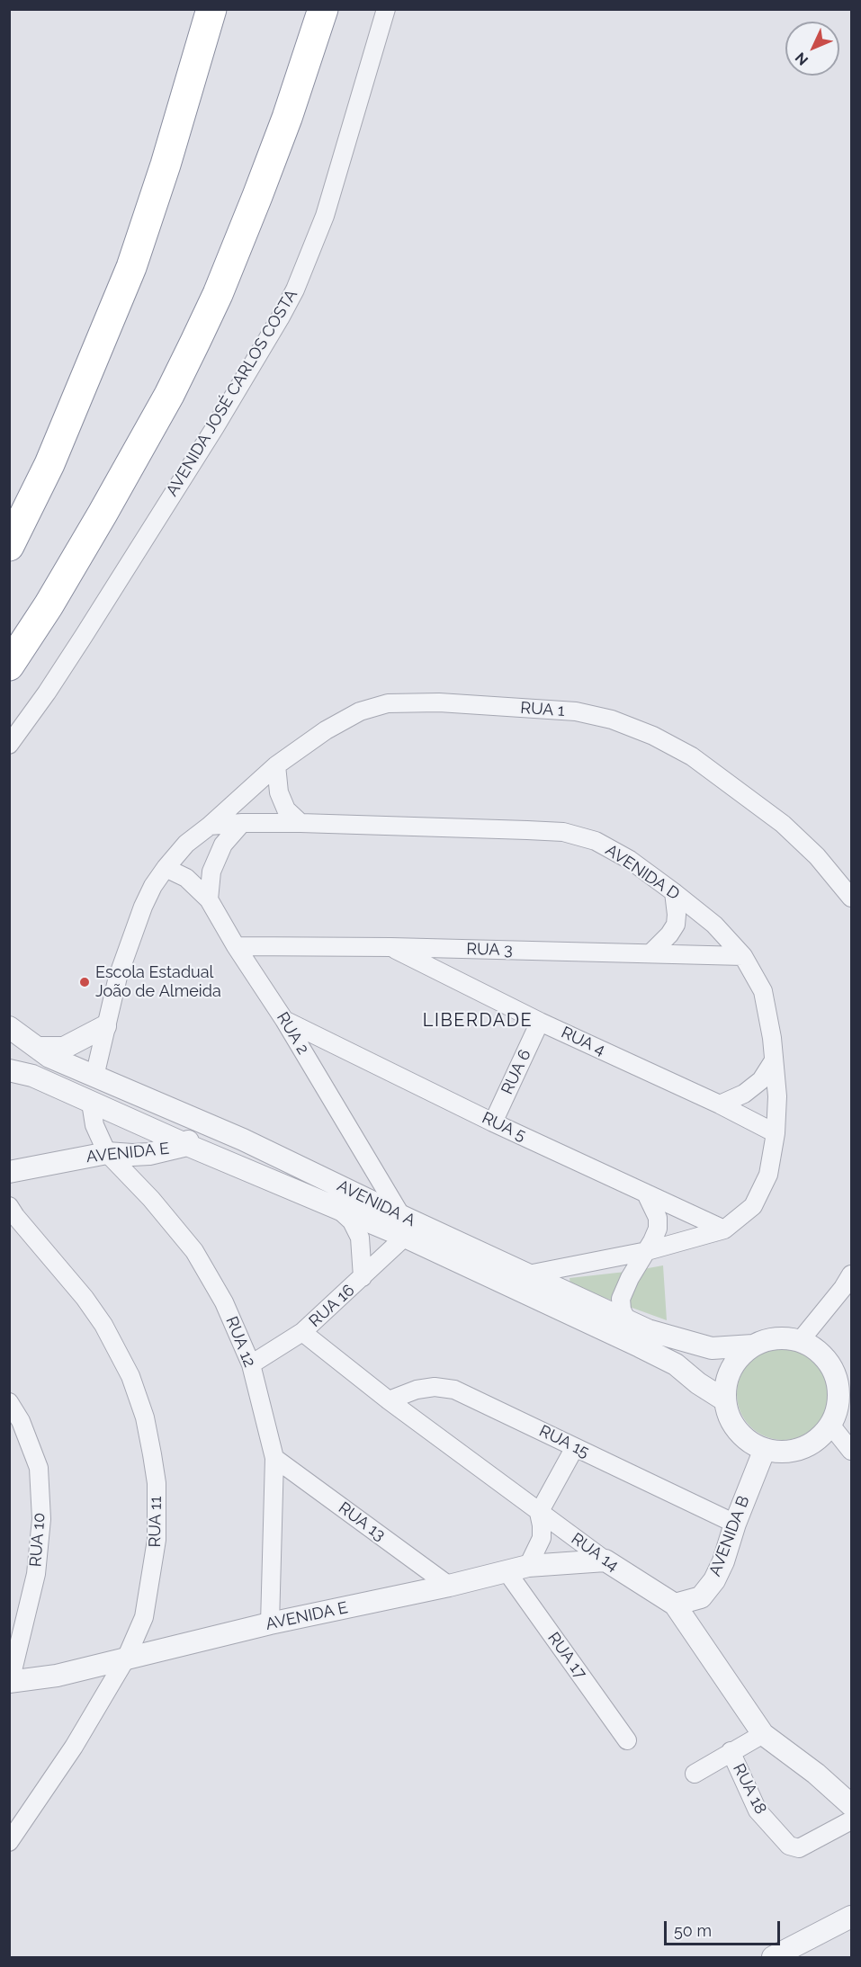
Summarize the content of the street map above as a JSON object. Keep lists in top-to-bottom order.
{
  "streets": {
    "street": [
      "AVENIDA JOSÉ CARLOS COSTA",
      "RUA 1",
      "AVENIDA D",
      "RUA 3",
      "RUA 2",
      "RUA 4",
      "RUA 6",
      "RUA 5",
      "AVENIDA E",
      "AVENIDA A",
      "RUA 16",
      "RUA 12",
      "RUA 15",
      "RUA 11",
      "RUA 13",
      "AVENIDA B",
      "RUA 10",
      "RUA 14",
      "RUA 17",
      "RUA 18"
    ]
  },
  "crossings": [
    ["RUA 1", "AVENIDA D"],
    ["AVENIDA D", "RUA 3"],
    ["AVENIDA D", "RUA 4"],
    ["AVENIDA D", "RUA 5"],
    ["AVENIDA D", "AVENIDA A"],
    ["RUA 3", "RUA 2"],
    ["RUA 3", "RUA 4"],
    ["RUA 2", "RUA 5"],
    ["RUA 2", "AVENIDA A"],
    ["RUA 2", "RUA 16"],
    ["RUA 4", "RUA 6"],
    ["RUA 6", "RUA 5"],
    ["AVENIDA E", "AVENIDA A"],
    ["AVENIDA E", "RUA 12"],
    ["AVENIDA E", "RUA 11"],
    ["AVENIDA E", "RUA 13"],
    ["AVENIDA E", "RUA 10"],
    ["AVENIDA E", "RUA 14"],
    ["AVENIDA E", "RUA 17"],
    ["AVENIDA A", "RUA 16"],
    ["AVENIDA A", "RUA 12"],
    ["AVENIDA A", "AVENIDA B"],
    ["RUA 16", "RUA 12"],
    ["RUA 16", "RUA 14"],
    ["RUA 12", "RUA 13"],
    ["RUA 15", "AVENIDA B"],
    ["RUA 15", "RUA 14"],
    ["AVENIDA B", "RUA 14"]
  ],
  "districts": ["LIBERDADE"],
  "places": ["Escola Estadual João de Almeida"],
  "scale_bar": "50 m",
  "north": "bottom left"
}
